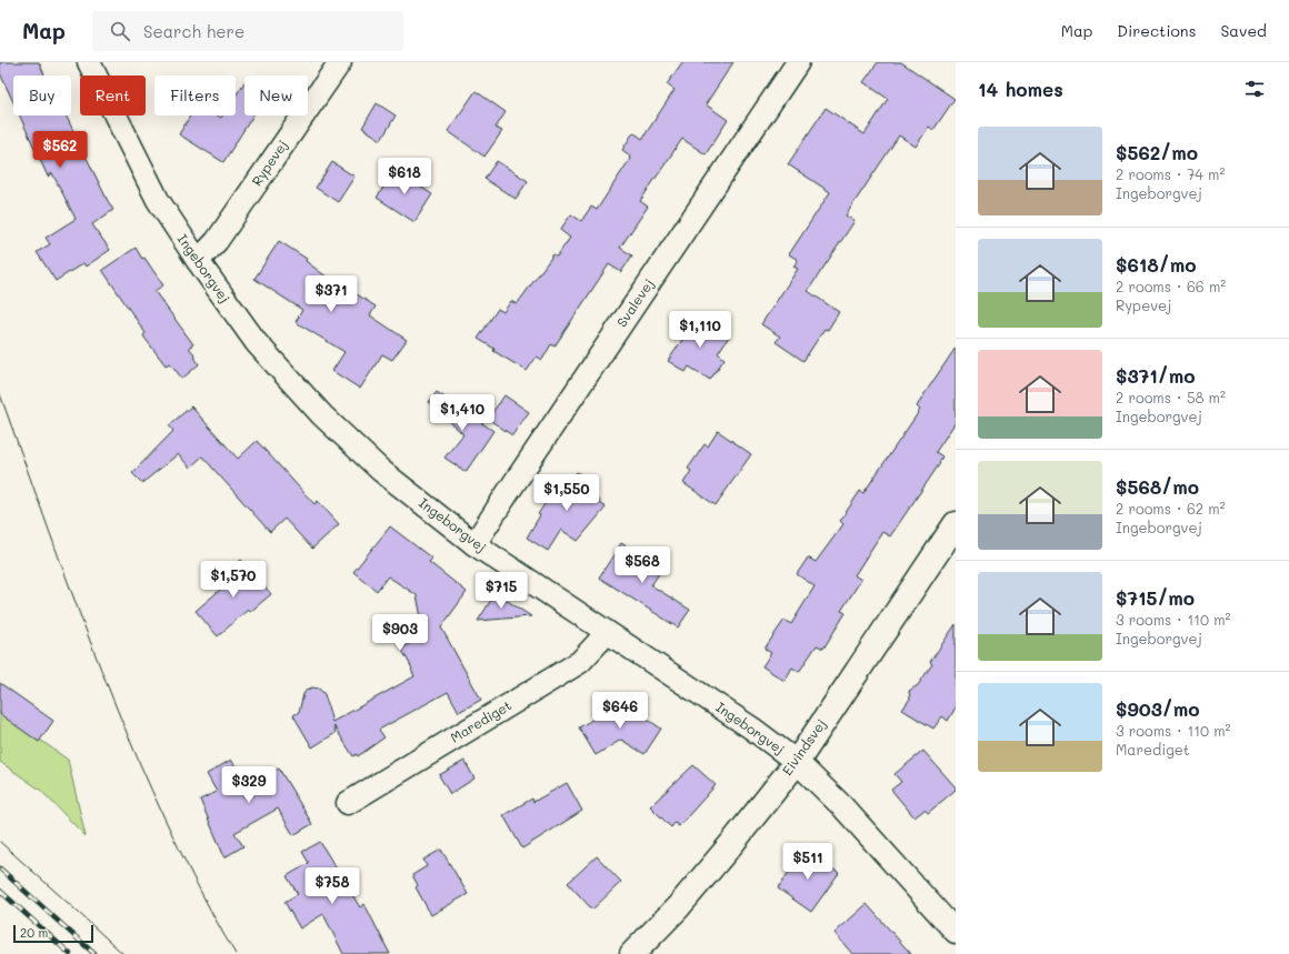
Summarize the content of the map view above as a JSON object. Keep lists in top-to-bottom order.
{
  "streets": {
    "street": [
      "Rypevej",
      "Ingeborgvej",
      "Svalevej",
      "Marediget",
      "Eivindsvej"
    ]
  },
  "crossings": [
    ["Rypevej", "Ingeborgvej"],
    ["Ingeborgvej", "Svalevej"],
    ["Ingeborgvej", "Marediget"],
    ["Ingeborgvej", "Eivindsvej"]
  ],
  "scale_bar": "20 m",
  "page": {
    "header": "Map",
    "search": "Search here",
    "nav": ["Map", "Directions", "Saved"],
    "heading": "14 homes",
    "chip": [
      "Buy",
      "Rent",
      "Filters",
      "New"
    ],
    "list": [
      {
        "name": "$562/mo",
        "note": "2 rooms · 74 m² · Ingeborgvej"
      },
      {
        "name": "$618/mo",
        "note": "2 rooms · 66 m² · Rypevej"
      },
      {
        "name": "$371/mo",
        "note": "2 rooms · 58 m² · Ingeborgvej"
      },
      {
        "name": "$568/mo",
        "note": "2 rooms · 62 m² · Ingeborgvej"
      },
      {
        "name": "$715/mo",
        "note": "3 rooms · 110 m² · Ingeborgvej"
      },
      {
        "name": "$903/mo",
        "note": "3 rooms · 110 m² · Marediget"
      }
    ],
    "price": [
      "$562",
      "$618",
      "$371",
      "$1,110",
      "$1,410",
      "$1,550",
      "$568",
      "$1,570",
      "$715",
      "$903",
      "$646",
      "$329",
      "$511",
      "$758"
    ],
    "scale": "20 m"
  }
}
